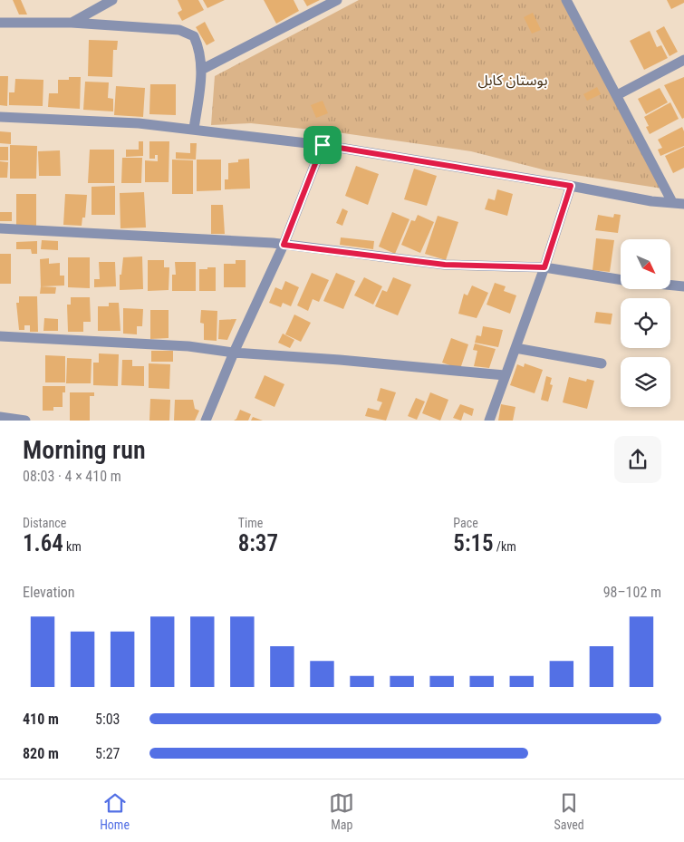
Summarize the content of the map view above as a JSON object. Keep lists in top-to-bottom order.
{
  "parks": ["بوستان کابل"],
  "north": "bottom right",
  "page": {
    "heading": ["Morning run", "08:03 · 4 × 410 m"],
    "stats": [
      ["Distance", "1.64 km"],
      ["Time", "8:37"],
      ["Pace", "5:15 /km"]
    ],
    "chart": ["Elevation", "98–102 m"],
    "list": [
      {
        "name": "410 m",
        "note": "5:03"
      },
      {
        "name": "820 m",
        "note": "5:27"
      }
    ],
    "tabs": ["Home", "Map", "Saved"]
  }
}
